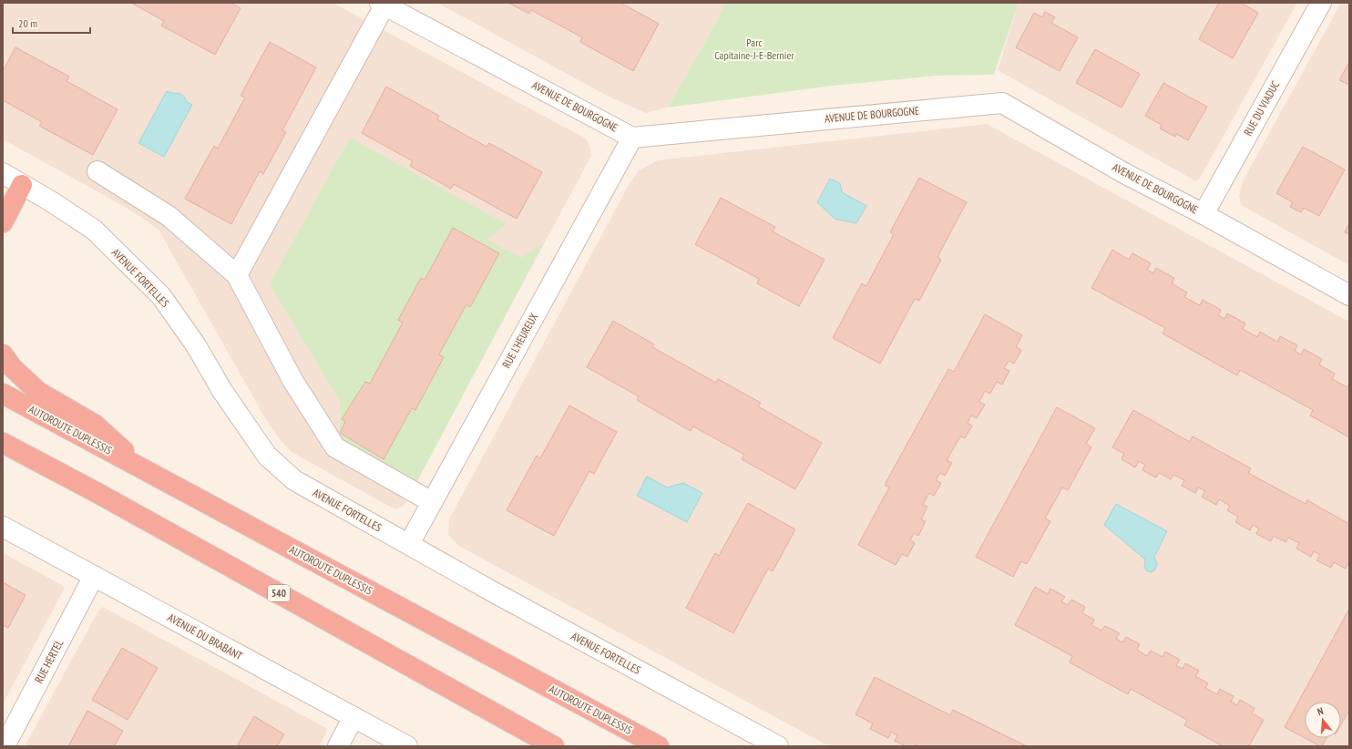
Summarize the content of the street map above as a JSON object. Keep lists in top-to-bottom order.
{
  "streets": {
    "highway": ["AUTOROUTE DUPLESSIS", "540"],
    "street": [
      "AVENUE DE BOURGOGNE",
      "RUE DU VIADUC",
      "AVENUE FORTELLES",
      "RUE L'HEUREUX",
      "AVENUE DU BRABANT",
      "RUE HERTEL"
    ]
  },
  "crossings": [
    ["AVENUE DE BOURGOGNE", "RUE DU VIADUC"],
    ["AVENUE DE BOURGOGNE", "RUE L'HEUREUX"],
    ["AVENUE FORTELLES", "RUE L'HEUREUX"],
    ["AVENUE DU BRABANT", "RUE HERTEL"]
  ],
  "parks": ["Parc Capitaine-J-E-Bernier"],
  "scale_bar": "20 m",
  "north": "top"
}
